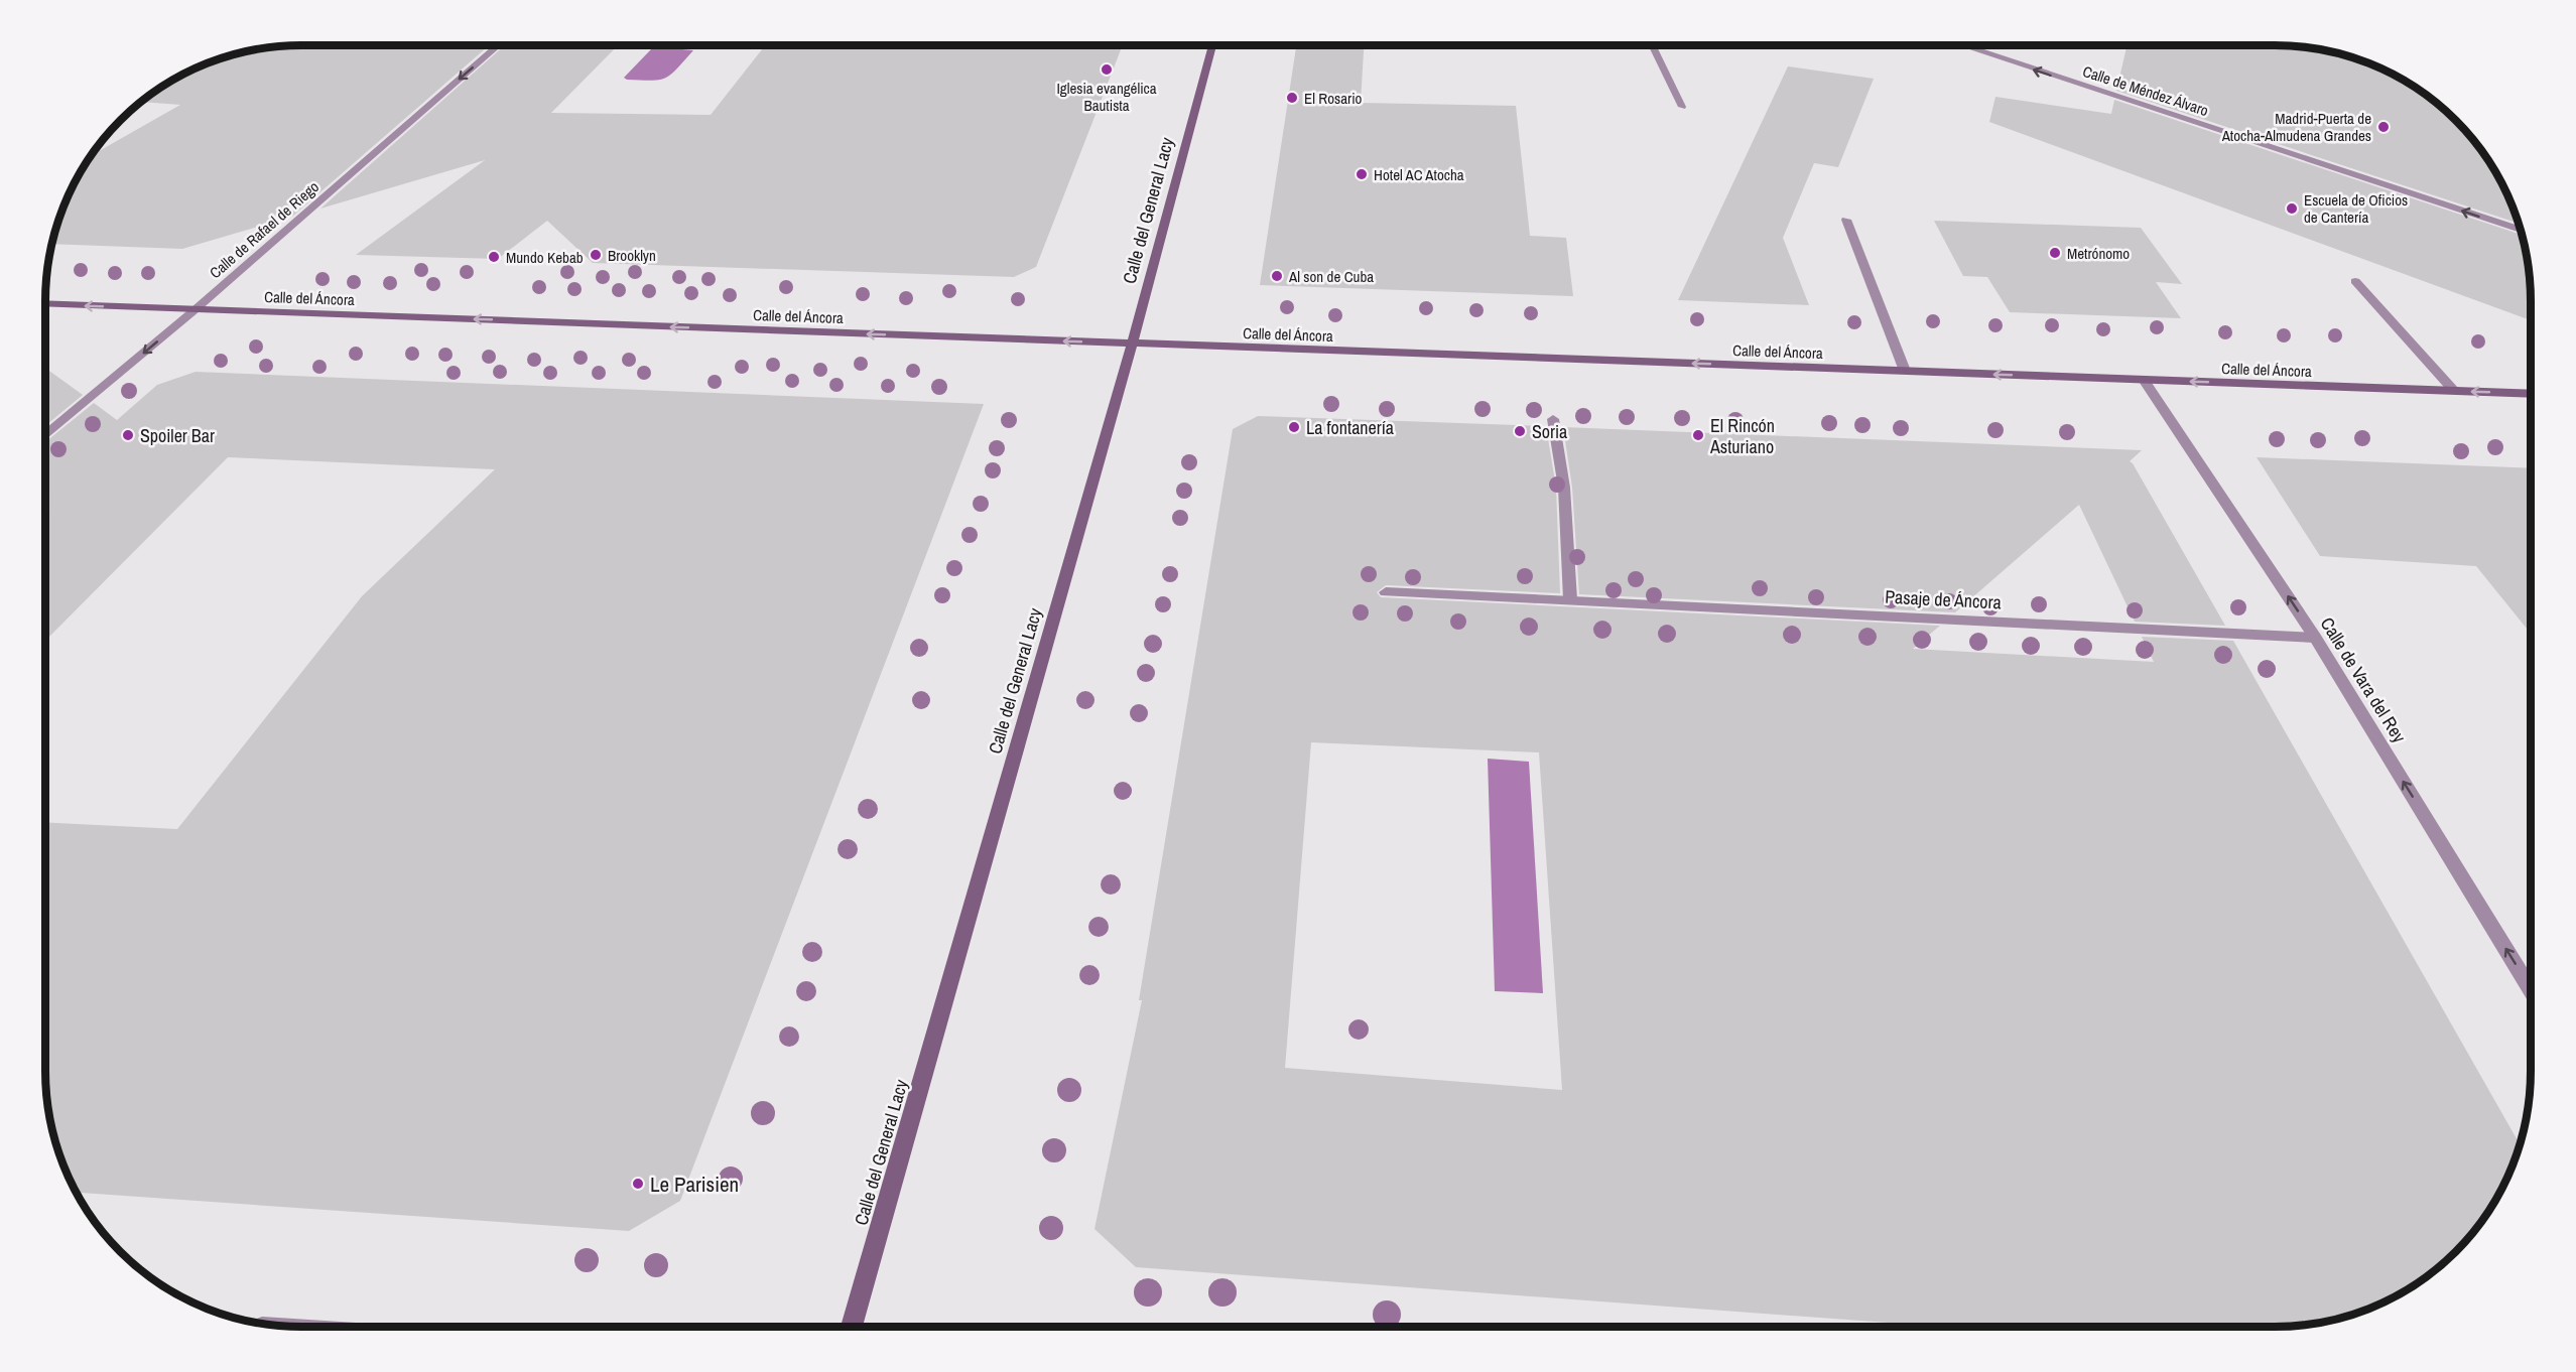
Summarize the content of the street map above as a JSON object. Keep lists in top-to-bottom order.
{
  "streets": {
    "main road": ["Calle del General Lacy", "Calle del Áncora"],
    "street": [
      "Calle de Méndez Álvaro",
      "Calle de Rafael de Riego",
      "Pasaje de Áncora",
      "Calle de Vara del Rey"
    ]
  },
  "crossings": [
    ["Calle del General Lacy", "Calle del Áncora"],
    ["Calle de Rafael de Riego", "Calle del Áncora"],
    ["Calle del Áncora", "Calle de Vara del Rey"],
    ["Pasaje de Áncora", "Calle de Vara del Rey"]
  ],
  "one_way": [
    "Calle de Méndez Álvaro",
    "Calle de Rafael de Riego",
    "Calle del Áncora",
    "Calle de Vara del Rey"
  ],
  "places": [
    "Iglesia evangélica Bautista",
    "El Rosario",
    "Madrid-Puerta de Atocha-Almudena Grandes",
    "Hotel AC Atocha",
    "Escuela de Oficios de Cantería",
    "Metrónomo",
    "Brooklyn",
    "Mundo Kebab",
    "Al son de Cuba",
    "La fontanería",
    "Soria",
    "Spoiler Bar",
    "El Rincón Asturiano",
    "Le Parisien"
  ]
}
